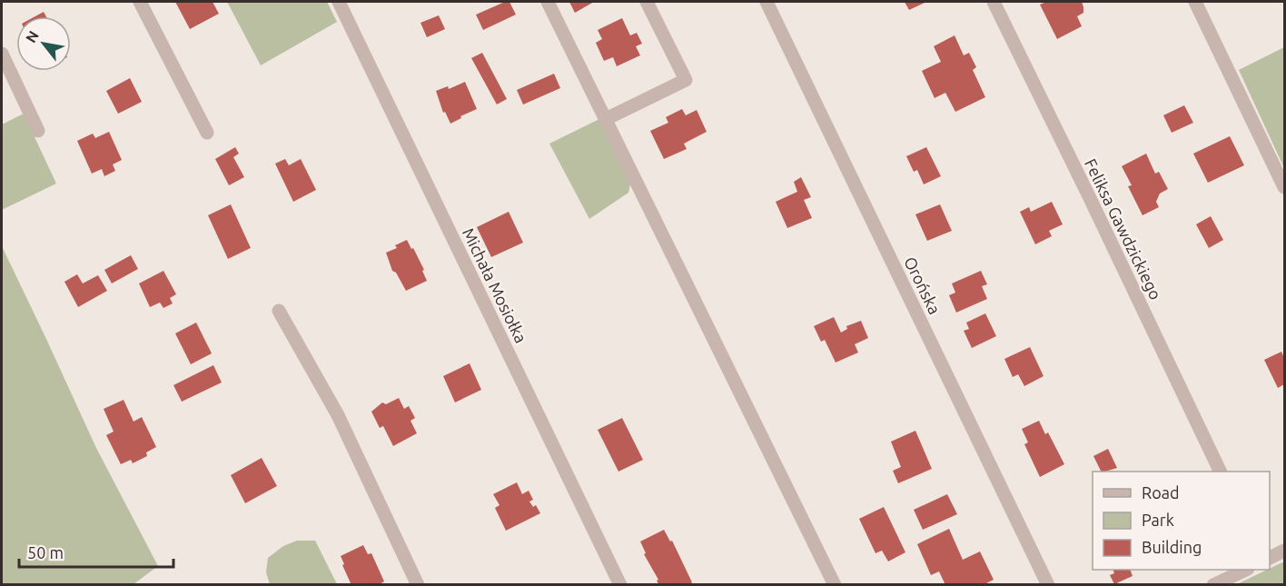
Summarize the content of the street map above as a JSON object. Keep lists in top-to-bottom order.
{
  "streets": {
    "street": ["Feliksa Gawdzickiego", "Michała Mosiołka", "Orońska"]
  },
  "legend": ["Road", "Park", "Building"],
  "scale_bar": "50 m",
  "north": "top left"
}
